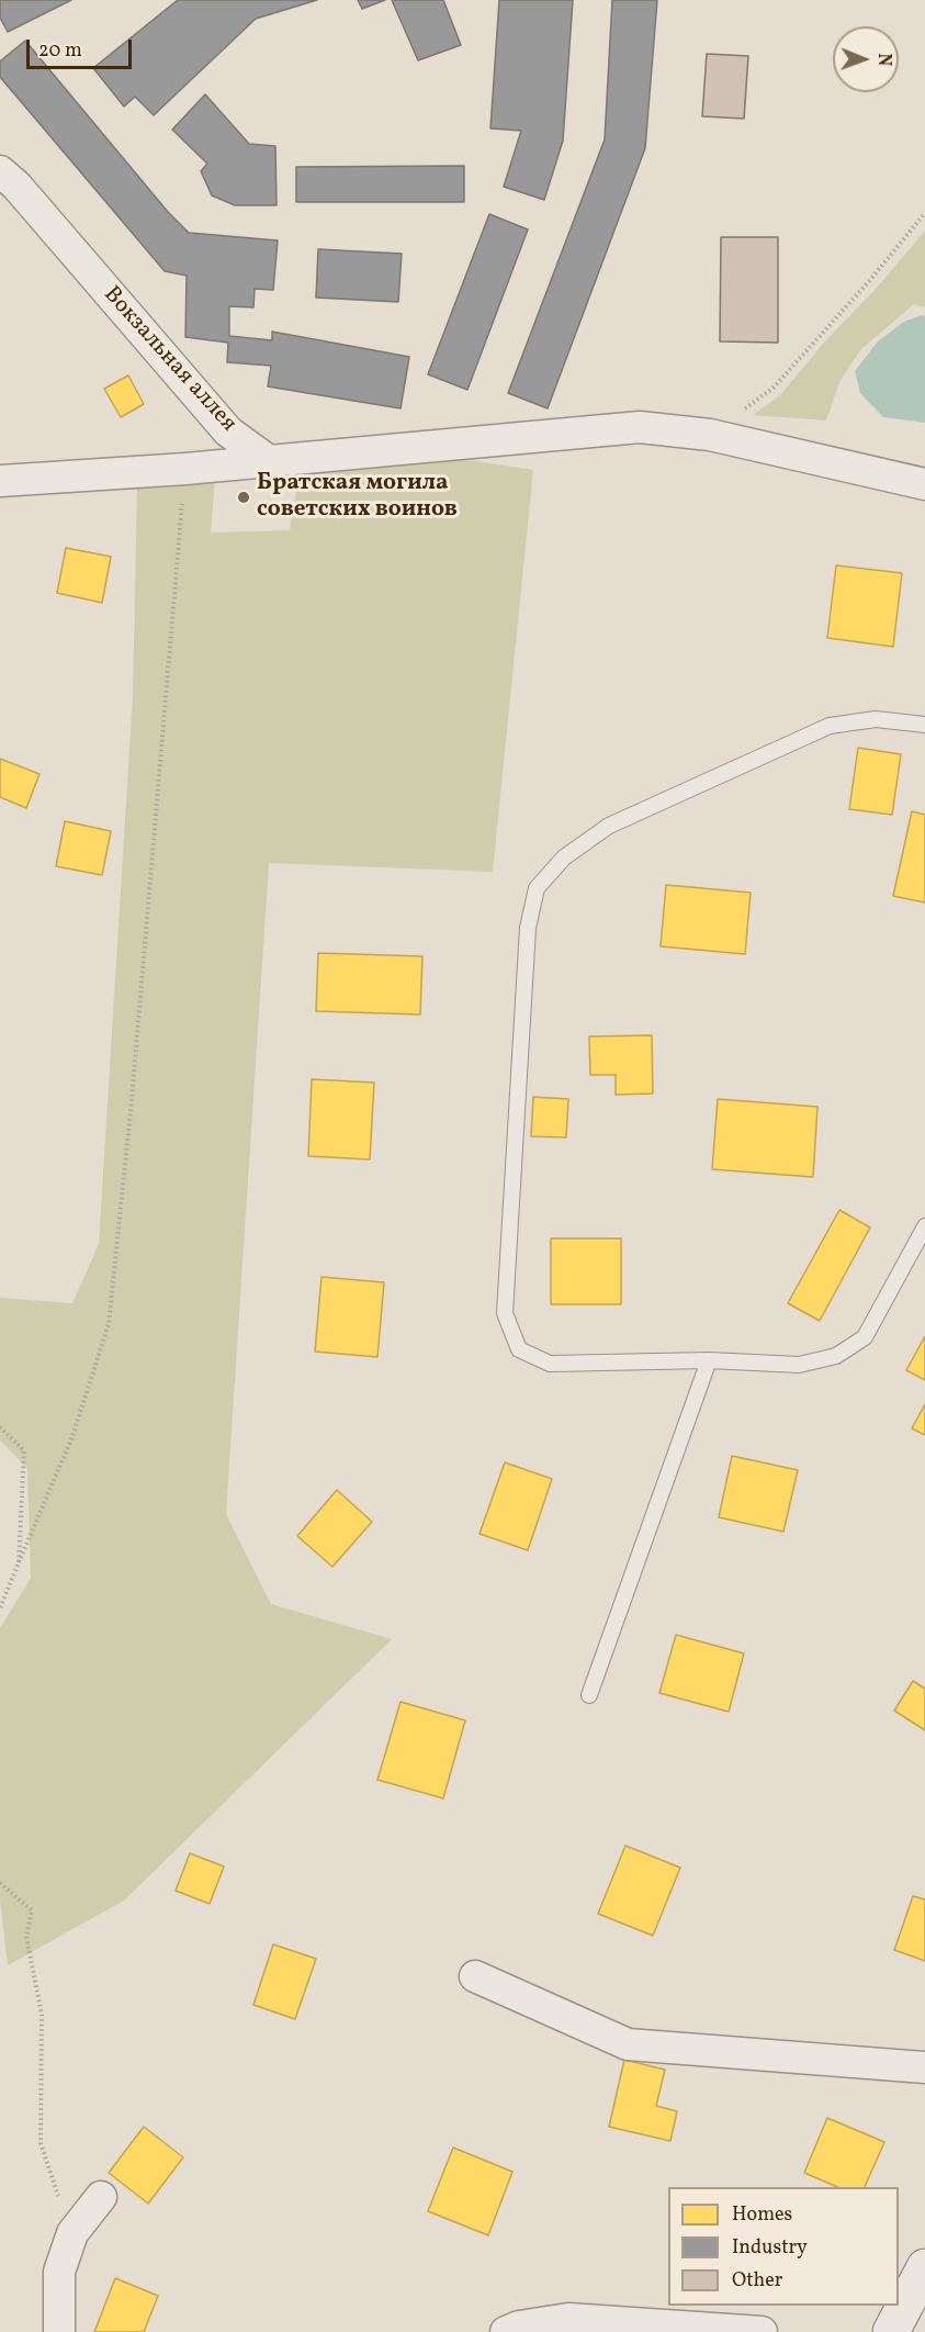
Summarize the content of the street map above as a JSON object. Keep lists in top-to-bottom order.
{
  "streets": {
    "street": ["Вокзальная аллея"]
  },
  "places": ["Братская могила советских воинов"],
  "legend": ["Homes", "Industry", "Other"],
  "scale_bar": "20 m",
  "north": "right"
}
